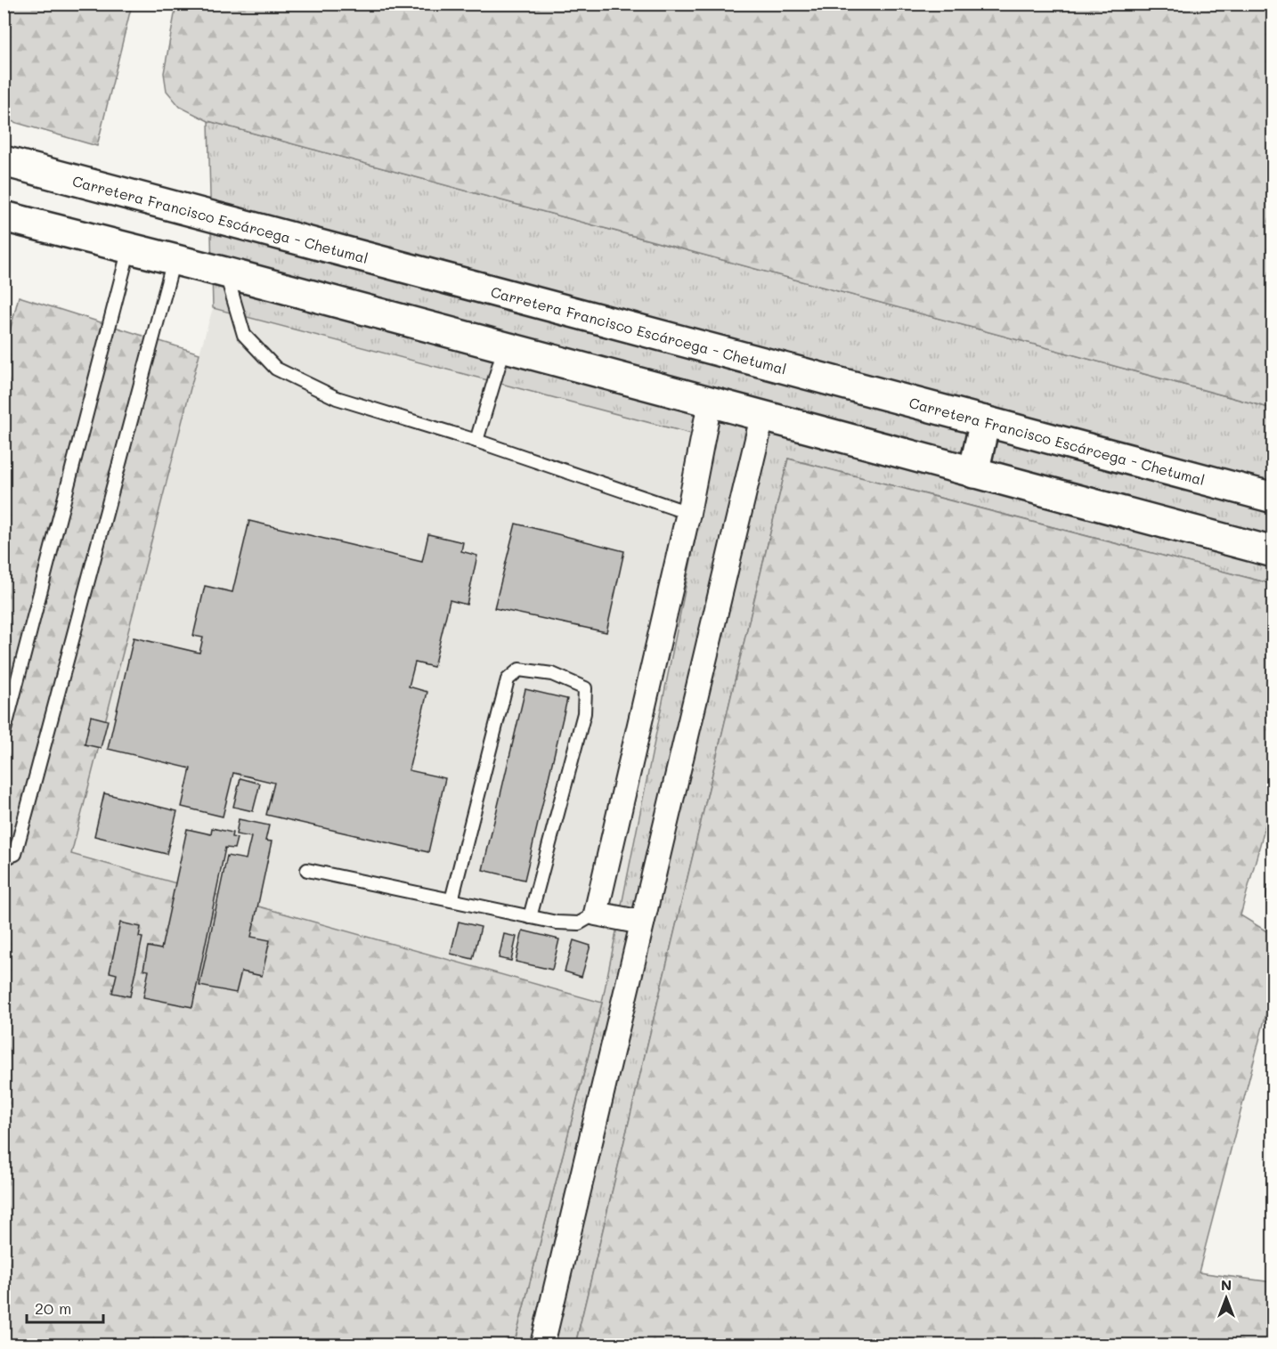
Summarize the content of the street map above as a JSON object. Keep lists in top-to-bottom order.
{
  "streets": {
    "highway": ["Carretera Francisco Escárcega - Chetumal"]
  },
  "scale_bar": "20 m",
  "north": "top"
}
